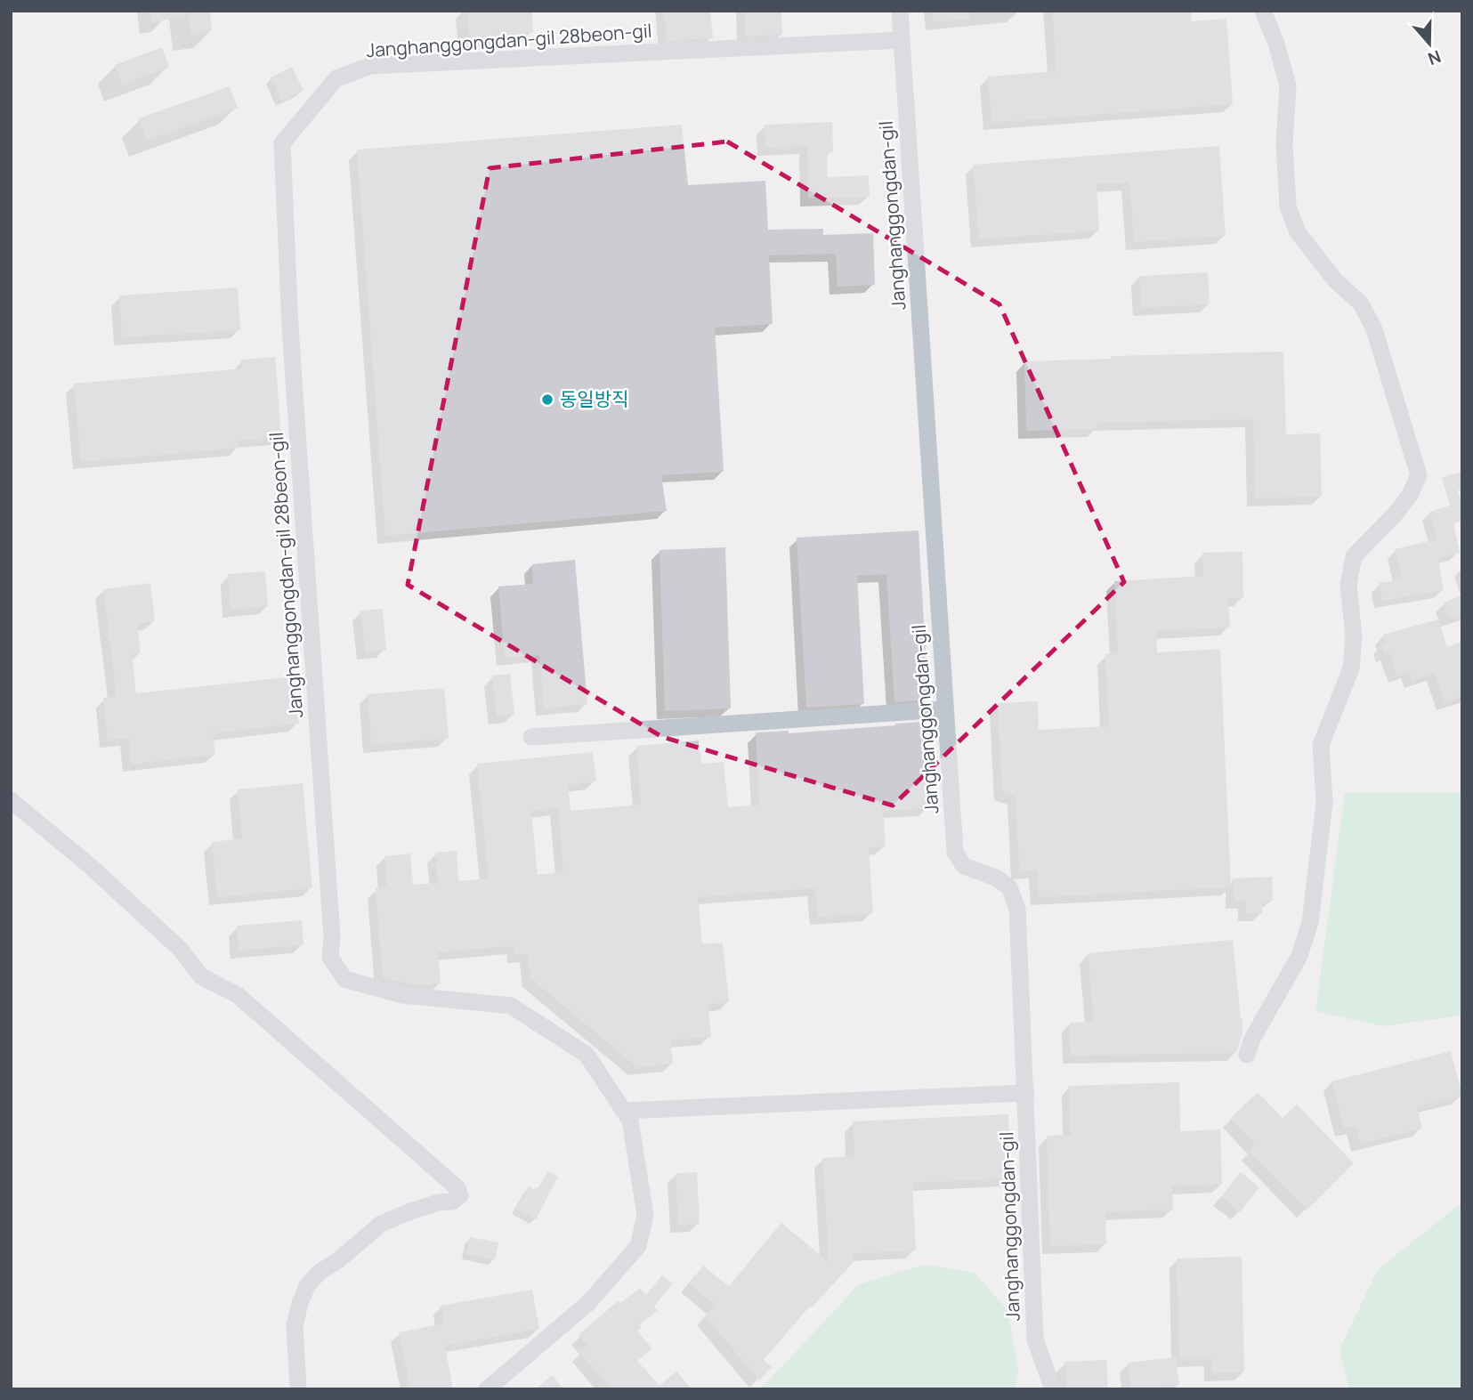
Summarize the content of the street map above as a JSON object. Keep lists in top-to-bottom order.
{
  "streets": {
    "street": ["Janghanggongdan-gil 28beon-gil", "Janghanggongdan-gil"]
  },
  "crossings": [
    ["Janghanggongdan-gil 28beon-gil", "Janghanggongdan-gil"]
  ],
  "places": ["동일방직"],
  "north": "bottom"
}
